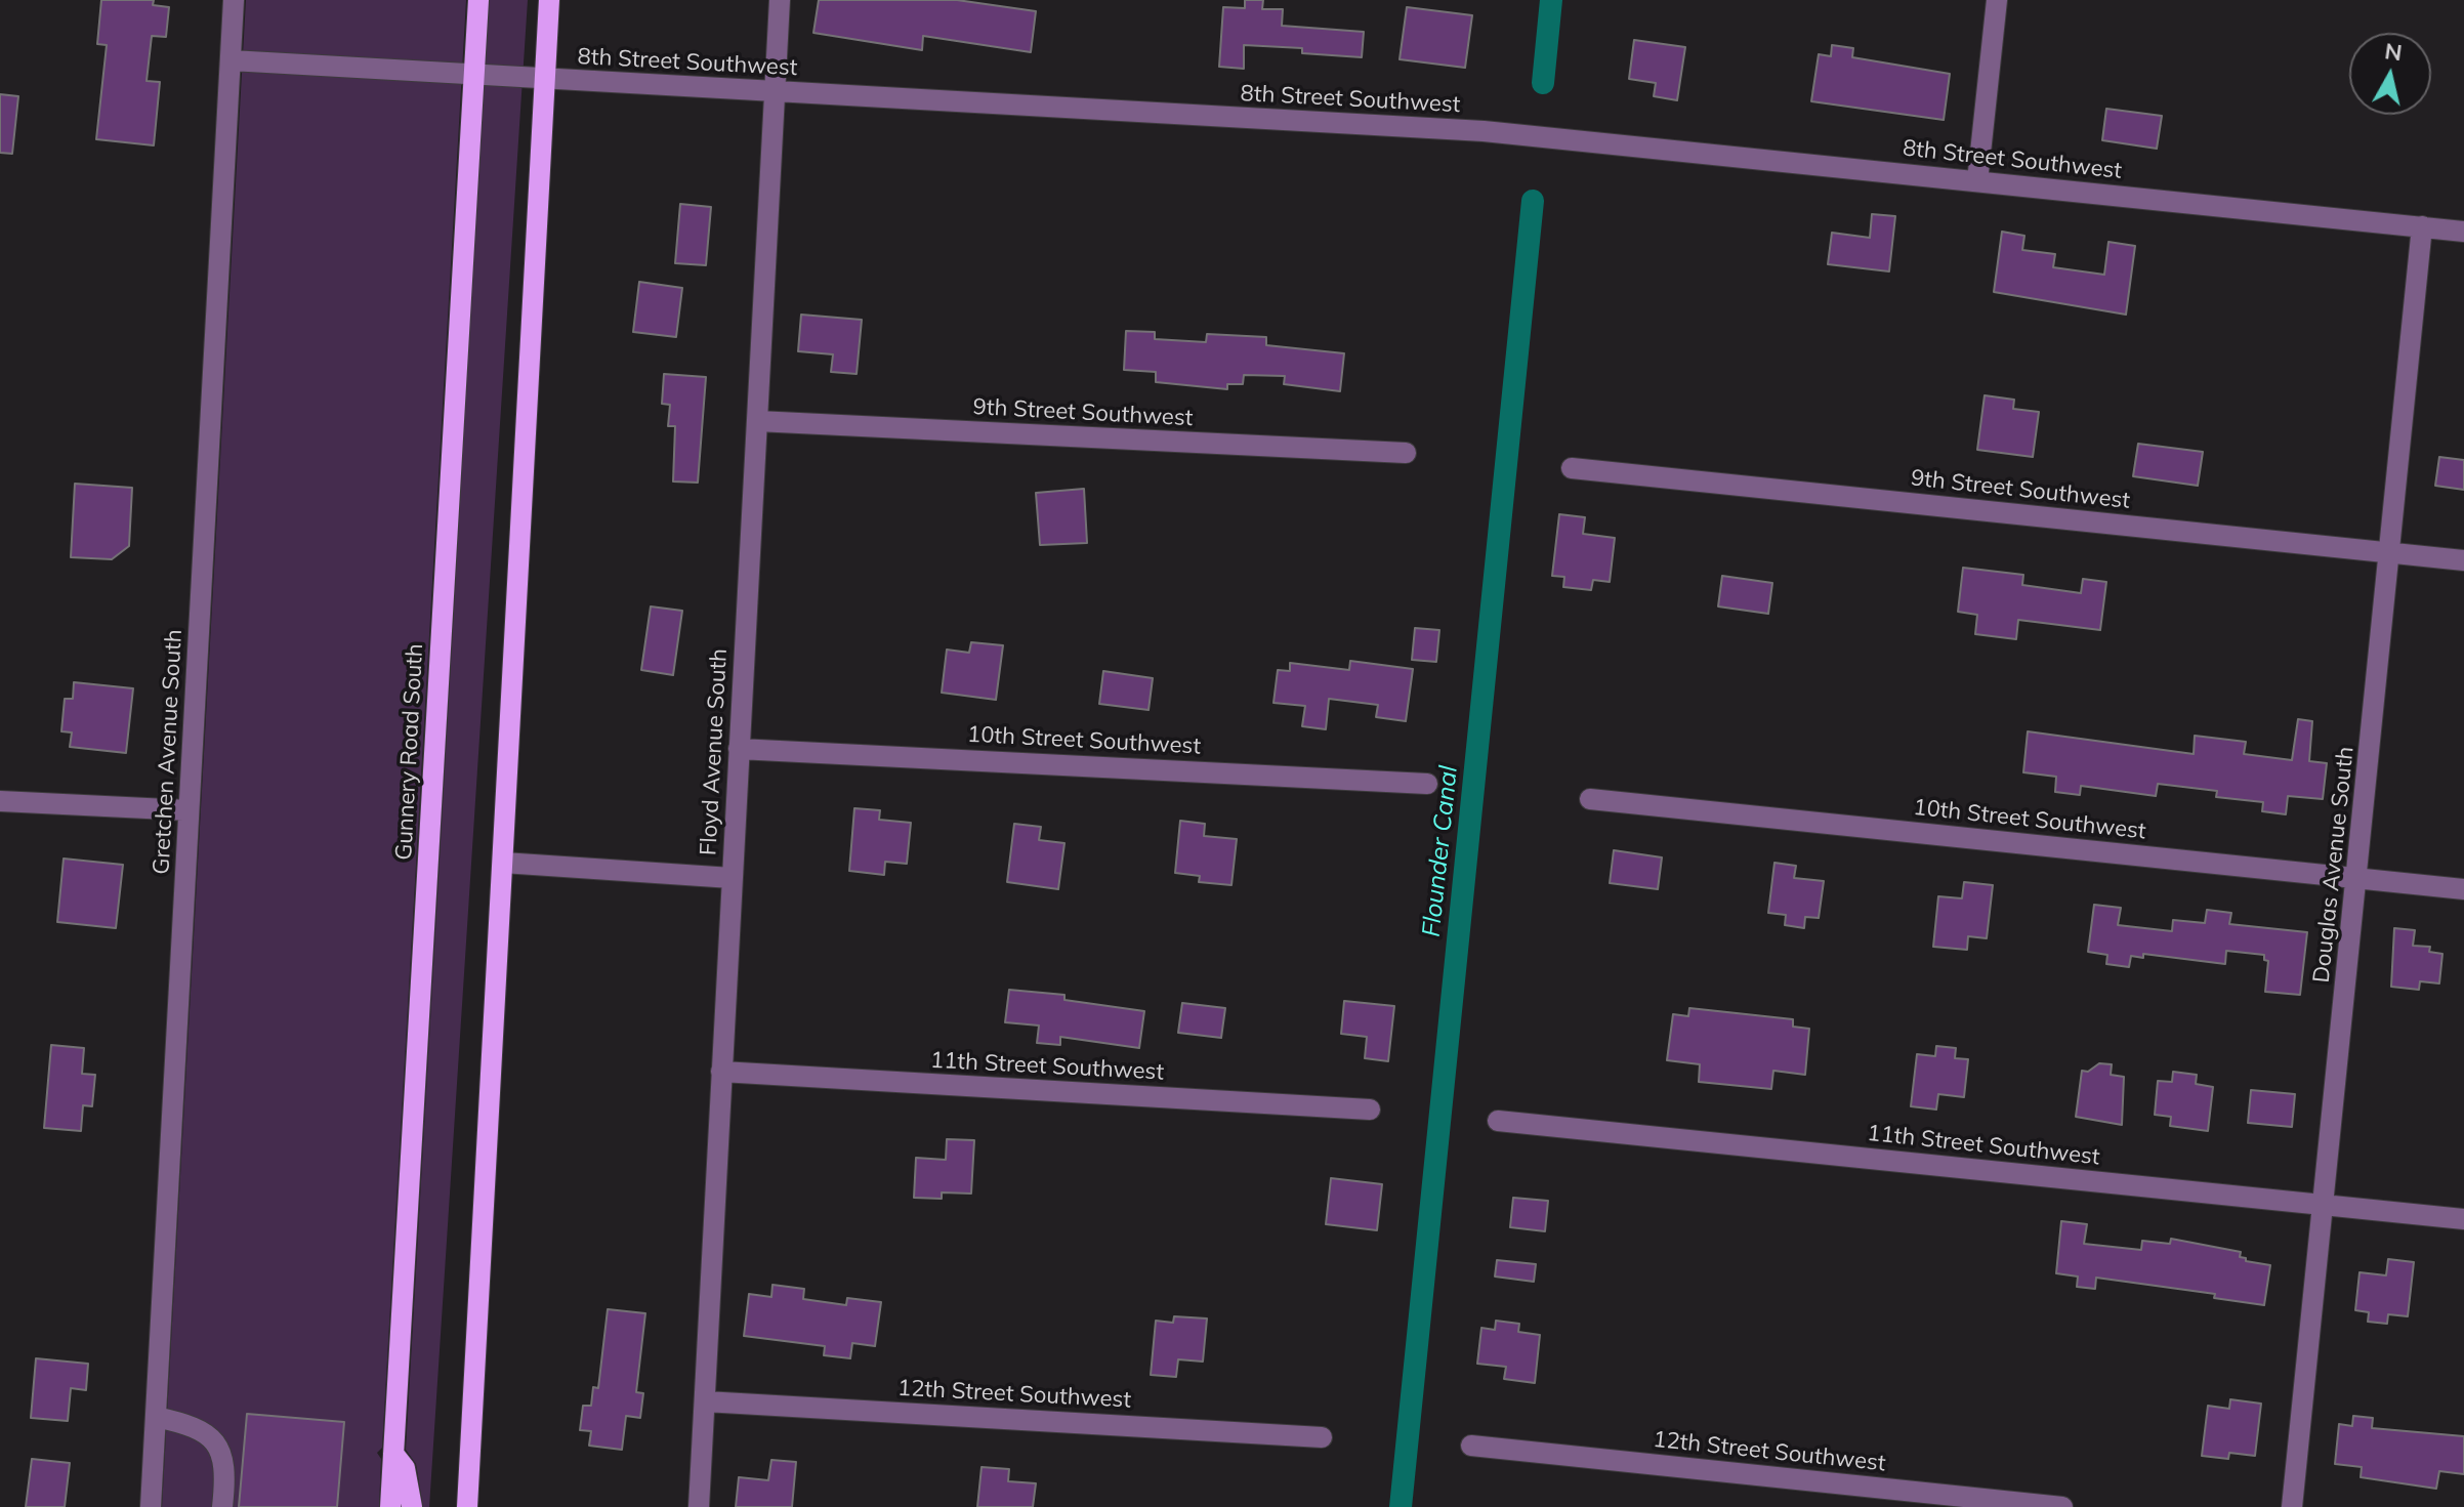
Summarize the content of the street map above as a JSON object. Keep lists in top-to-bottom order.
{
  "streets": {
    "main road": ["Gunnery Road South"],
    "street": [
      "8th Street Southwest",
      "9th Street Southwest",
      "10th Street Southwest",
      "Gretchen Avenue South",
      "Floyd Avenue South",
      "Douglas Avenue South",
      "11th Street Southwest",
      "12th Street Southwest"
    ]
  },
  "crossings": [
    ["8th Street Southwest", "Gretchen Avenue South"],
    ["8th Street Southwest", "Gunnery Road South"],
    ["8th Street Southwest", "Floyd Avenue South"],
    ["8th Street Southwest", "Douglas Avenue South"],
    ["9th Street Southwest", "Floyd Avenue South"],
    ["9th Street Southwest", "Douglas Avenue South"],
    ["10th Street Southwest", "Floyd Avenue South"],
    ["10th Street Southwest", "Douglas Avenue South"],
    ["Floyd Avenue South", "11th Street Southwest"],
    ["Floyd Avenue South", "12th Street Southwest"],
    ["Douglas Avenue South", "11th Street Southwest"]
  ],
  "water": ["Flounder Canal"],
  "north": "top"
}
